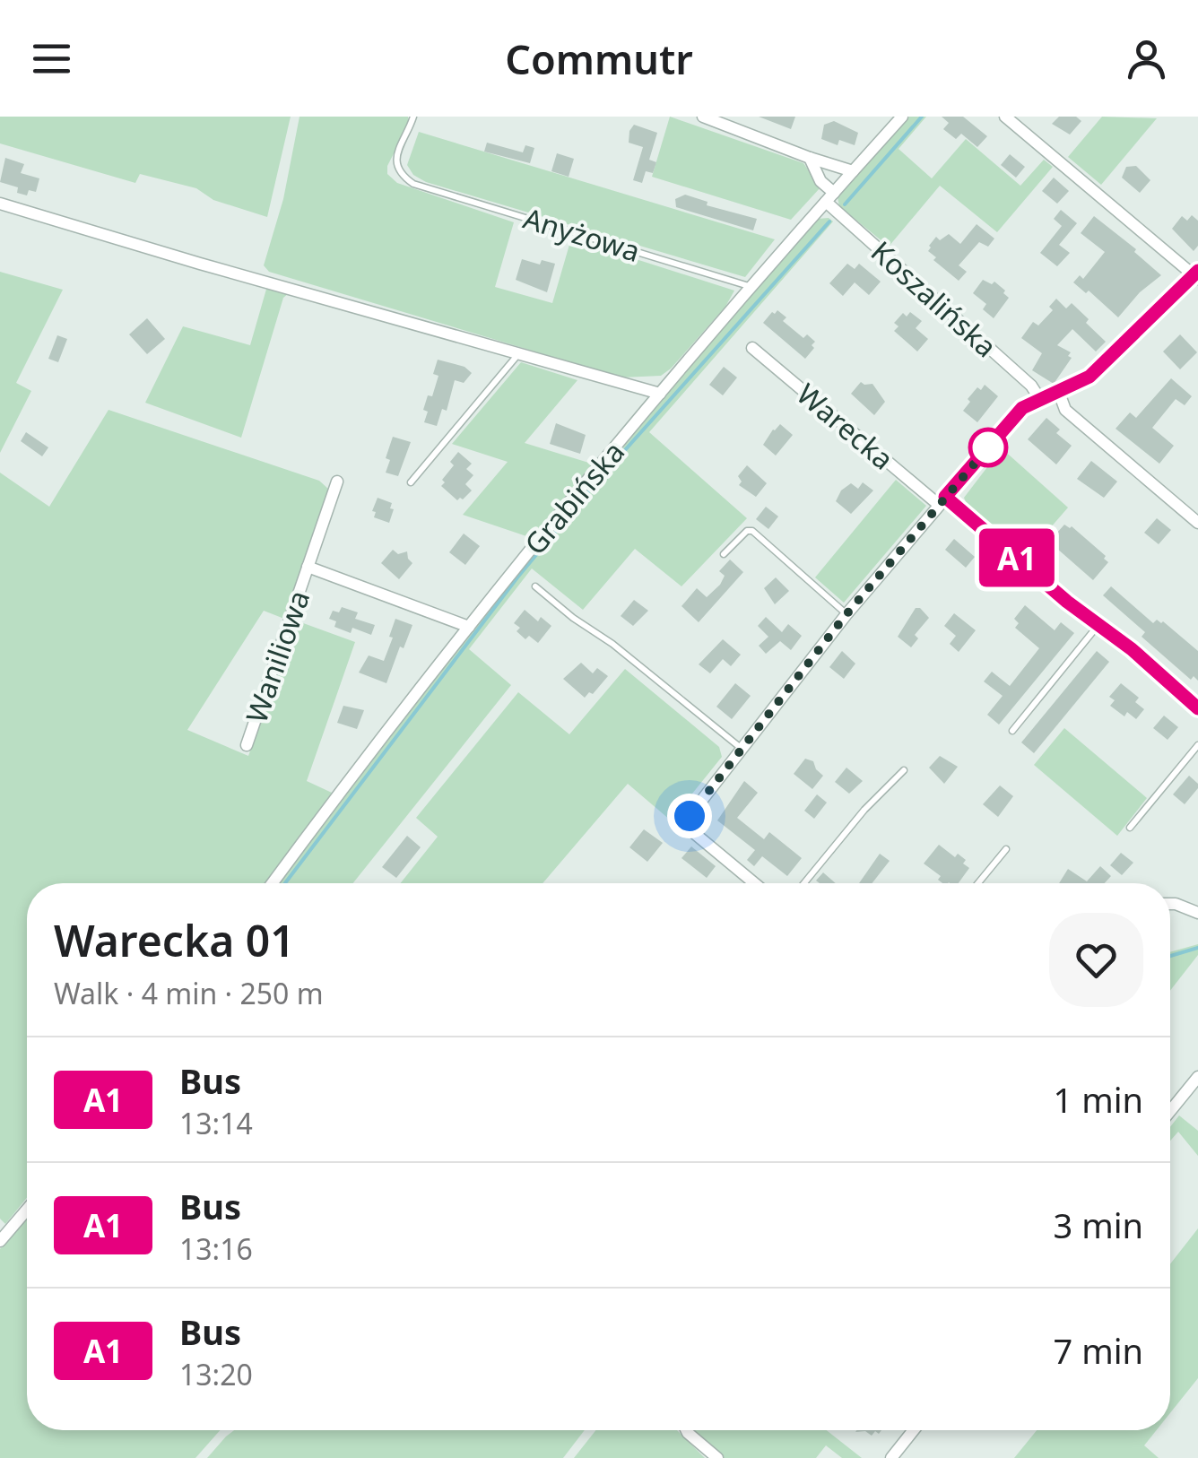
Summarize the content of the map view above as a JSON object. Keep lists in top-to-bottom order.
{
  "streets": {
    "street": [
      "Koszalińska",
      "Warecka",
      "Grabińska",
      "Waniliowa"
    ],
    "lane": ["Anyżowa"]
  },
  "crossings": [
    ["Anyżowa", "Grabińska"],
    ["Koszalińska", "Grabińska"],
    ["Grabińska", "Waniliowa"]
  ],
  "lines": ["bus line A1"],
  "page": {
    "header": "Commutr",
    "on_map": "A1",
    "heading": ["Warecka 01", "Walk · 4 min · 250 m"],
    "list": [
      {
        "mark": "A1",
        "name": "Bus",
        "note": "13:14",
        "value": "1 min"
      },
      {
        "mark": "A1",
        "name": "Bus",
        "note": "13:16",
        "value": "3 min"
      },
      {
        "mark": "A1",
        "name": "Bus",
        "note": "13:20",
        "value": "7 min"
      }
    ]
  }
}
